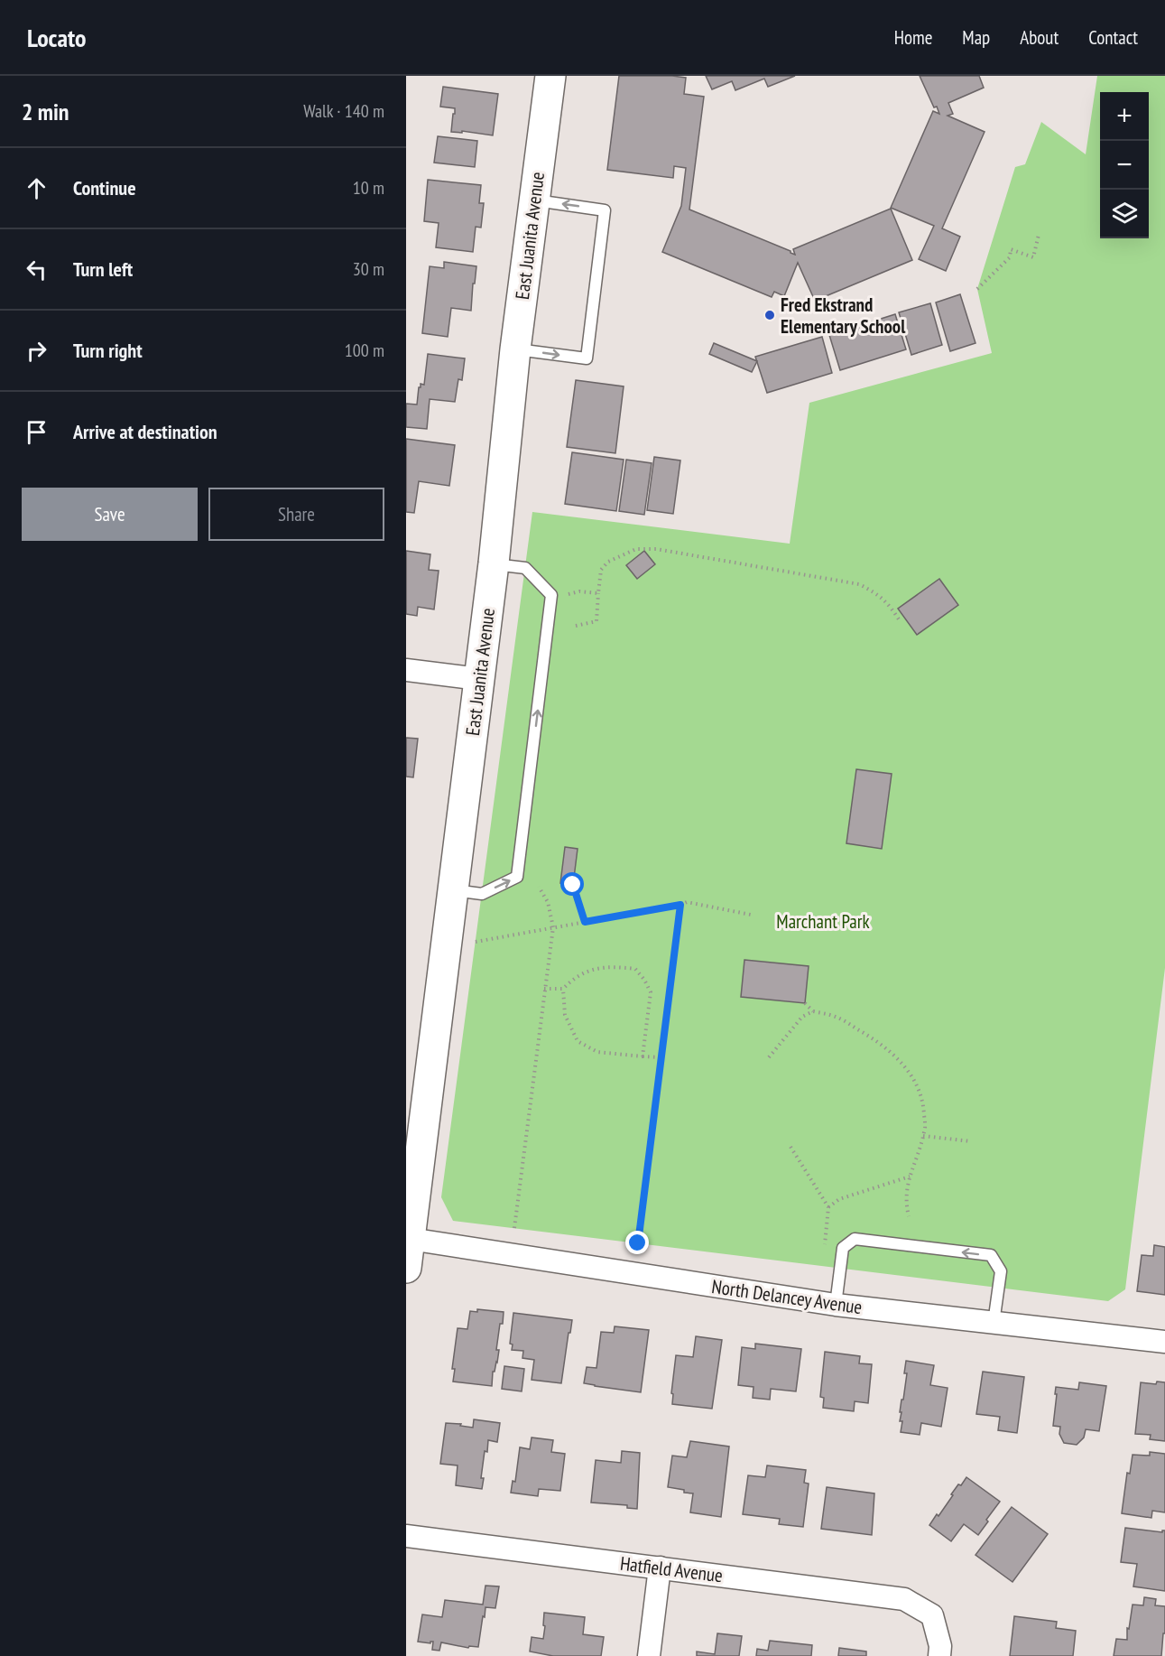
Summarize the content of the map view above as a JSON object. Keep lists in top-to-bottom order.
{
  "streets": {
    "street": ["East Juanita Avenue", "North Delancey Avenue", "Hatfield Avenue"]
  },
  "crossings": [
    ["East Juanita Avenue", "North Delancey Avenue"]
  ],
  "parks": ["Marchant Park"],
  "places": ["Fred Ekstrand Elementary School"],
  "page": {
    "header": "Locato",
    "nav": [
      "Home",
      "Map",
      "About",
      "Contact"
    ],
    "heading": ["2 min", "Walk · 140 m"],
    "map_buttons": ["+", "−"],
    "list": [
      ["Continue", "10 m"],
      ["Turn left", "30 m"],
      ["Turn right", "100 m"],
      "Arrive at destination"
    ],
    "buttons": ["Save", "Share"]
  }
}
